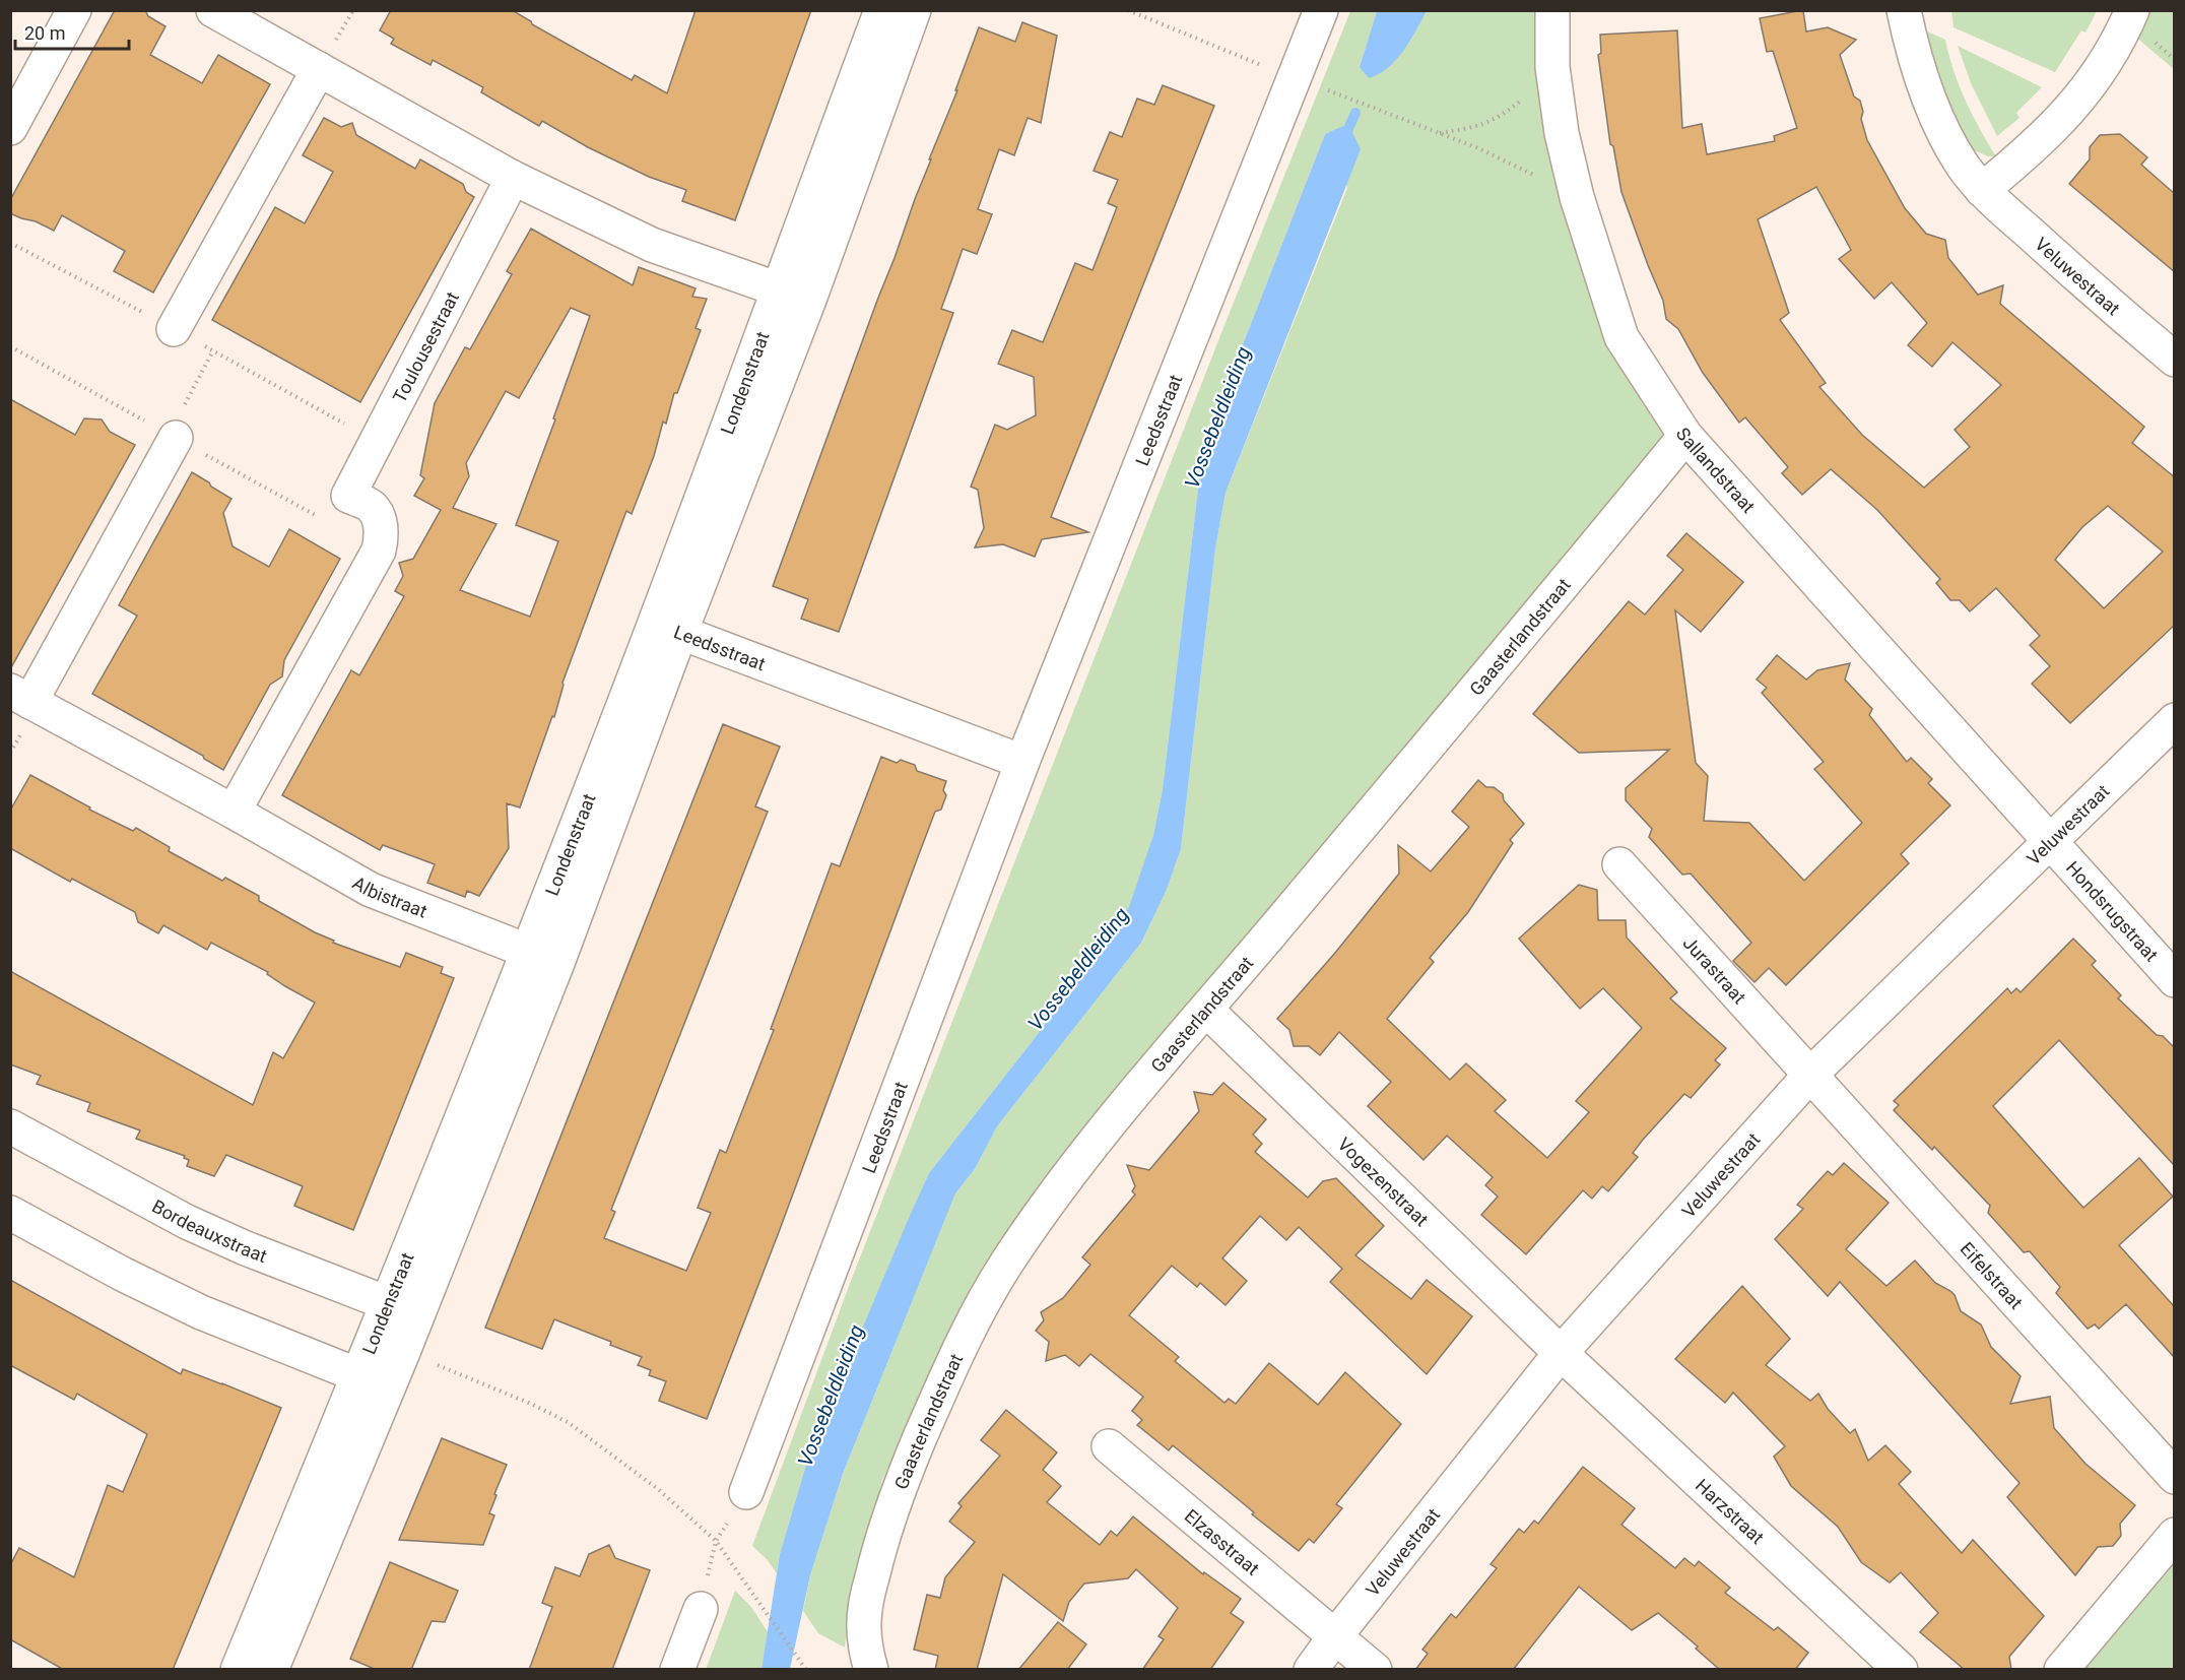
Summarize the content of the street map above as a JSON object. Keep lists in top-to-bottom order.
{
  "streets": {
    "street": [
      "Veluwestraat",
      "Toulousestraat",
      "Londenstraat",
      "Leedsstraat",
      "Sallandstraat",
      "Gaasterlandstraat",
      "Albistraat",
      "Hondsrugstraat",
      "Jurastraat",
      "Vogezenstraat",
      "Bordeauxstraat",
      "Eifelstraat",
      "Harzstraat",
      "Elzasstraat"
    ]
  },
  "crossings": [
    ["Veluwestraat", "Sallandstraat"],
    ["Veluwestraat", "Hondsrugstraat"],
    ["Veluwestraat", "Jurastraat"],
    ["Veluwestraat", "Vogezenstraat"],
    ["Veluwestraat", "Eifelstraat"],
    ["Veluwestraat", "Harzstraat"],
    ["Veluwestraat", "Elzasstraat"],
    ["Toulousestraat", "Albistraat"],
    ["Londenstraat", "Leedsstraat"],
    ["Londenstraat", "Albistraat"],
    ["Londenstraat", "Bordeauxstraat"],
    ["Sallandstraat", "Gaasterlandstraat"],
    ["Sallandstraat", "Hondsrugstraat"],
    ["Gaasterlandstraat", "Vogezenstraat"],
    ["Jurastraat", "Eifelstraat"],
    ["Vogezenstraat", "Harzstraat"]
  ],
  "water": ["Vossebeldleiding"],
  "scale_bar": "20 m"
}
